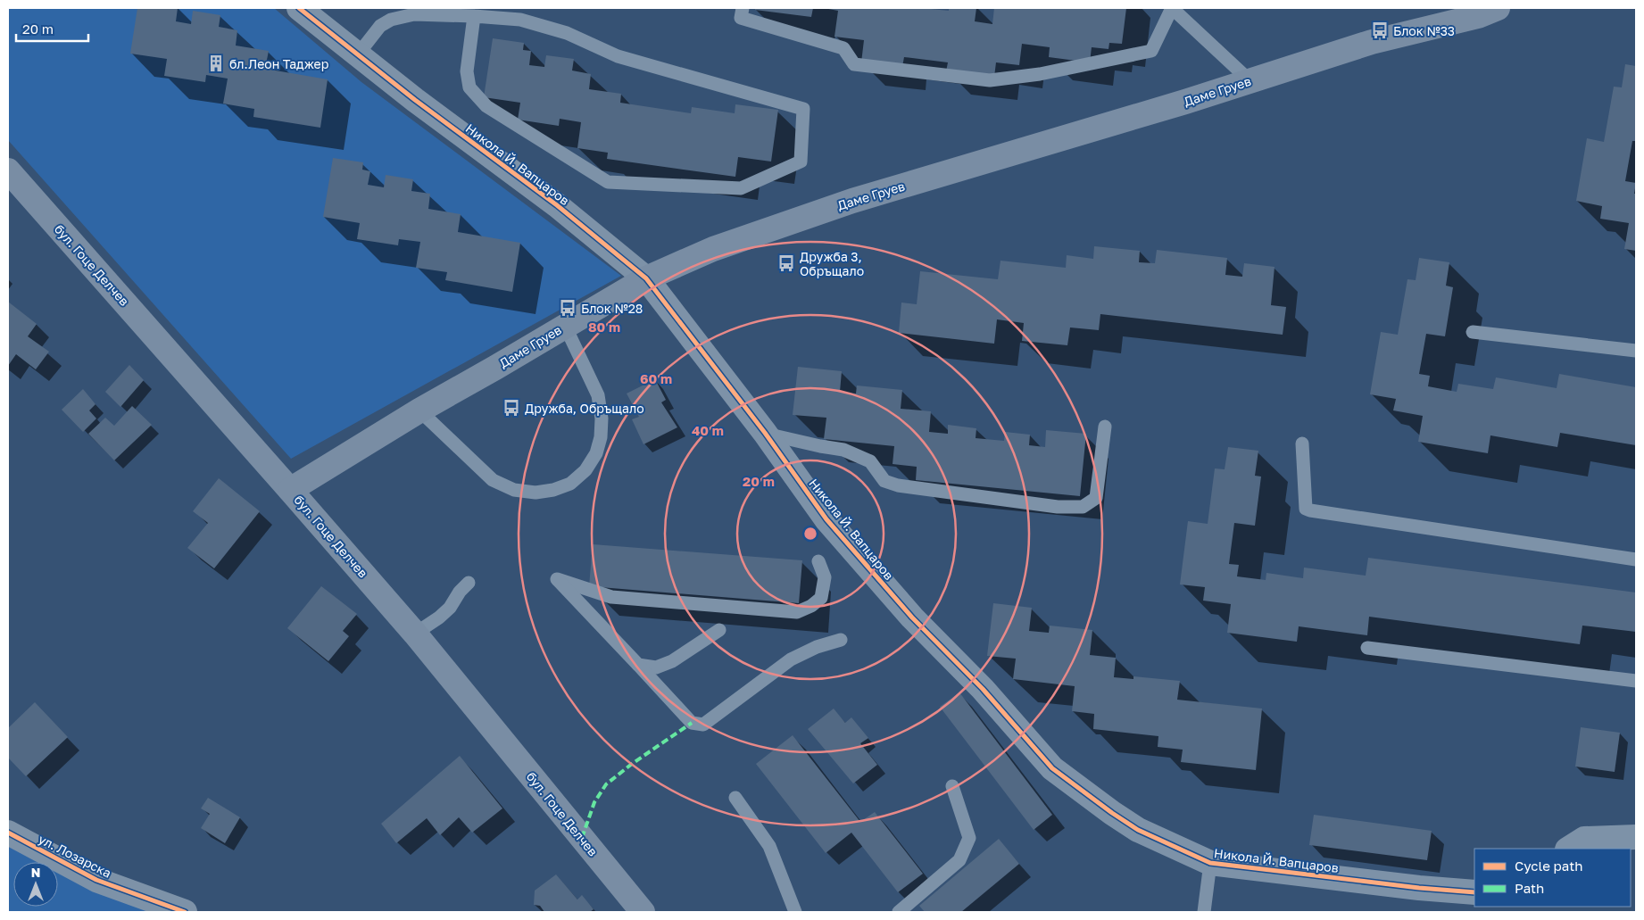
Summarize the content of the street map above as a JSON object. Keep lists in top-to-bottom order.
{
  "streets": {
    "main road": ["Даме Груев", "бул. Гоце Делчев"],
    "street": ["Никола Й. Вапцаров", "ул. Лозарска"]
  },
  "crossings": [
    ["Даме Груев", "Никола Й. Вапцаров"],
    ["Даме Груев", "бул. Гоце Делчев"]
  ],
  "places": {
    "bus stop": [
      "Блок №33",
      "Дружба 3, Обръщало",
      "Блок №28",
      "Дружба, Обръщало"
    ],
    "building": ["бл.Леон Таджер"]
  },
  "legend": ["Cycle path", "Path"],
  "scale_bar": "20 m",
  "north": "top",
  "rings": [
    "80 m",
    "60 m",
    "40 m",
    "20 m"
  ]
}
